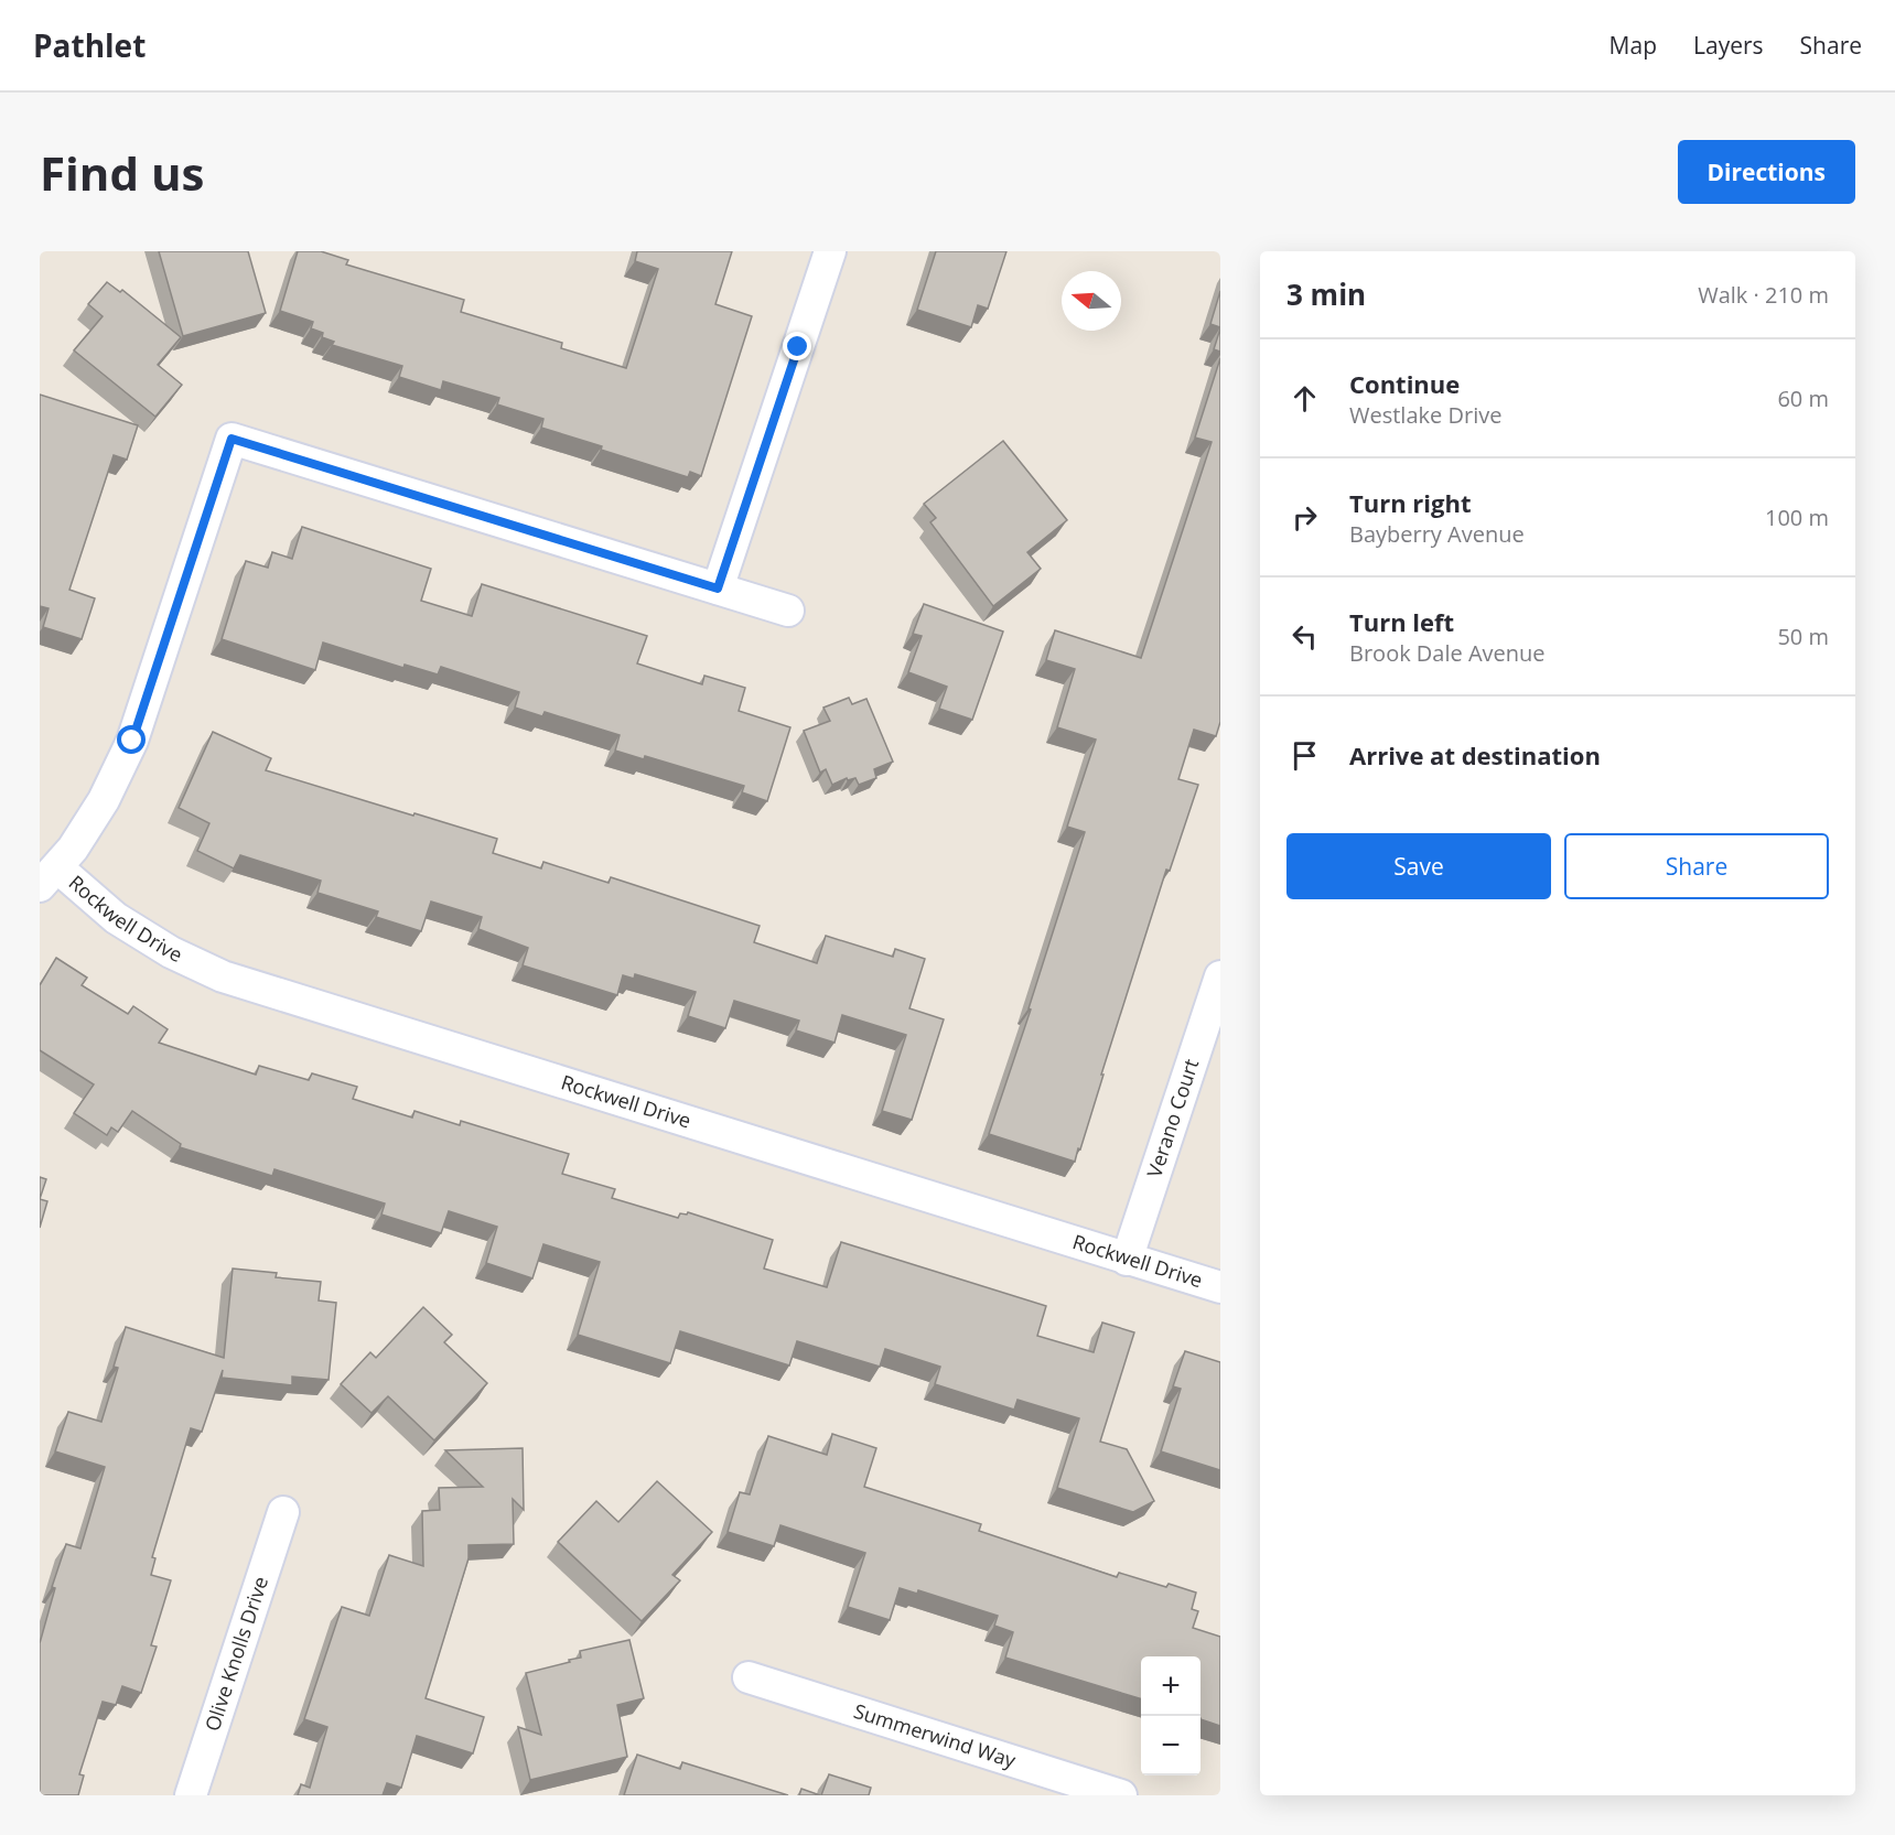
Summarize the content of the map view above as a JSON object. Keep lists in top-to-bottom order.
{
  "streets": {
    "street": [
      "Rockwell Drive",
      "Verano Court",
      "Olive Knolls Drive",
      "Summerwind Way"
    ]
  },
  "crossings": [
    ["Rockwell Drive", "Verano Court"]
  ],
  "north": "left",
  "page": {
    "header": "Pathlet",
    "nav": ["Map", "Layers", "Share"],
    "buttons": [
      "Directions",
      ["Save", "Share"]
    ],
    "title": "Find us",
    "heading": ["3 min", "Walk · 210 m"],
    "list": [
      ["Continue", "Westlake Drive", "60 m"],
      ["Turn right", "Bayberry Avenue", "100 m"],
      ["Turn left", "Brook Dale Avenue", "50 m"],
      "Arrive at destination"
    ],
    "map_buttons": ["+", "−"]
  }
}
